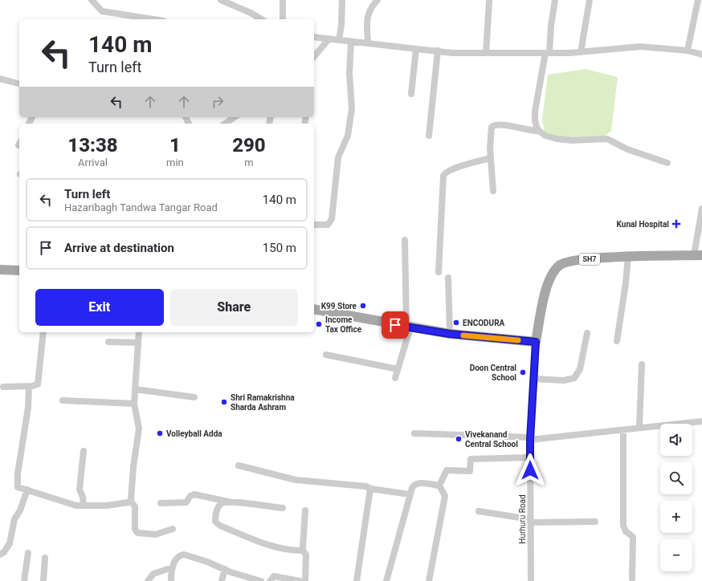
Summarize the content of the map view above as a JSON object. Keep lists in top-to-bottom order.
{
  "streets": {
    "main road": ["SH7"],
    "street": ["Hurhuru Road"]
  },
  "crossings": [
    ["SH7", "Hurhuru Road"]
  ],
  "places": {
    "health": ["Kunal Hospital"],
    "other": [
      "K99 Store",
      "ENCODURA",
      "Income Tax Office",
      "Doon Central School",
      "Shri Ramakrishna Sharda Ashram",
      "Volleyball Adda",
      "Vivekanand Central School"
    ]
  },
  "page": {
    "turn": ["140 m", "Turn left"],
    "eta": [
      "13:38",
      "Arrival",
      "1",
      "min",
      "290",
      "m"
    ],
    "list": [
      {
        "name": "Turn left",
        "note": "Hazaribagh Tandwa Tangar Road",
        "value": "140 m"
      },
      {
        "name": "Arrive at destination",
        "value": "150 m"
      }
    ],
    "buttons": ["Exit", "Share"],
    "map_buttons": ["+", "−"]
  }
}
